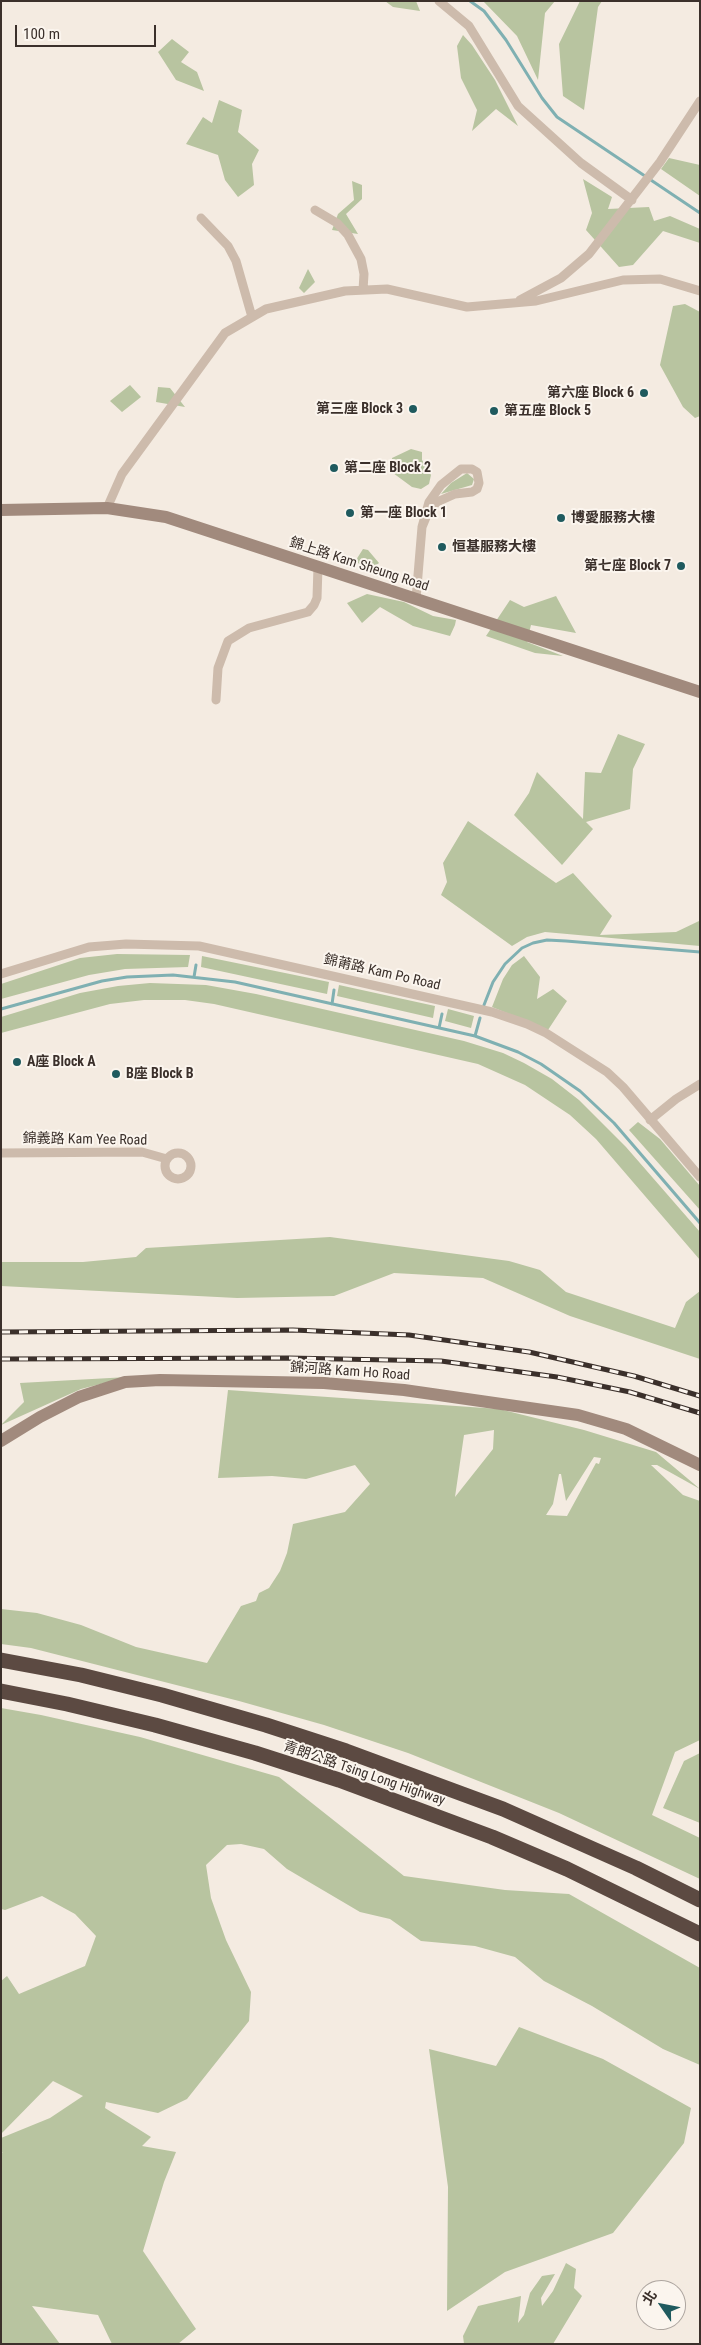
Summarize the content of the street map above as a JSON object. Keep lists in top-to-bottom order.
{
  "streets": {
    "highway": ["青朗公路 Tsing Long Highway"],
    "main road": ["錦上路 Kam Sheung Road", "錦河路 Kam Ho Road"],
    "street": ["錦莆路 Kam Po Road", "錦義路 Kam Yee Road"]
  },
  "places": [
    "第六座 Block 6",
    "第三座 Block 3",
    "第五座 Block 5",
    "第二座 Block 2",
    "第一座 Block 1",
    "博愛服務大樓",
    "恒基服務大樓",
    "第七座 Block 7",
    "A座 Block A",
    "B座 Block B"
  ],
  "scale_bar": "100 m",
  "north": "top left"
}
